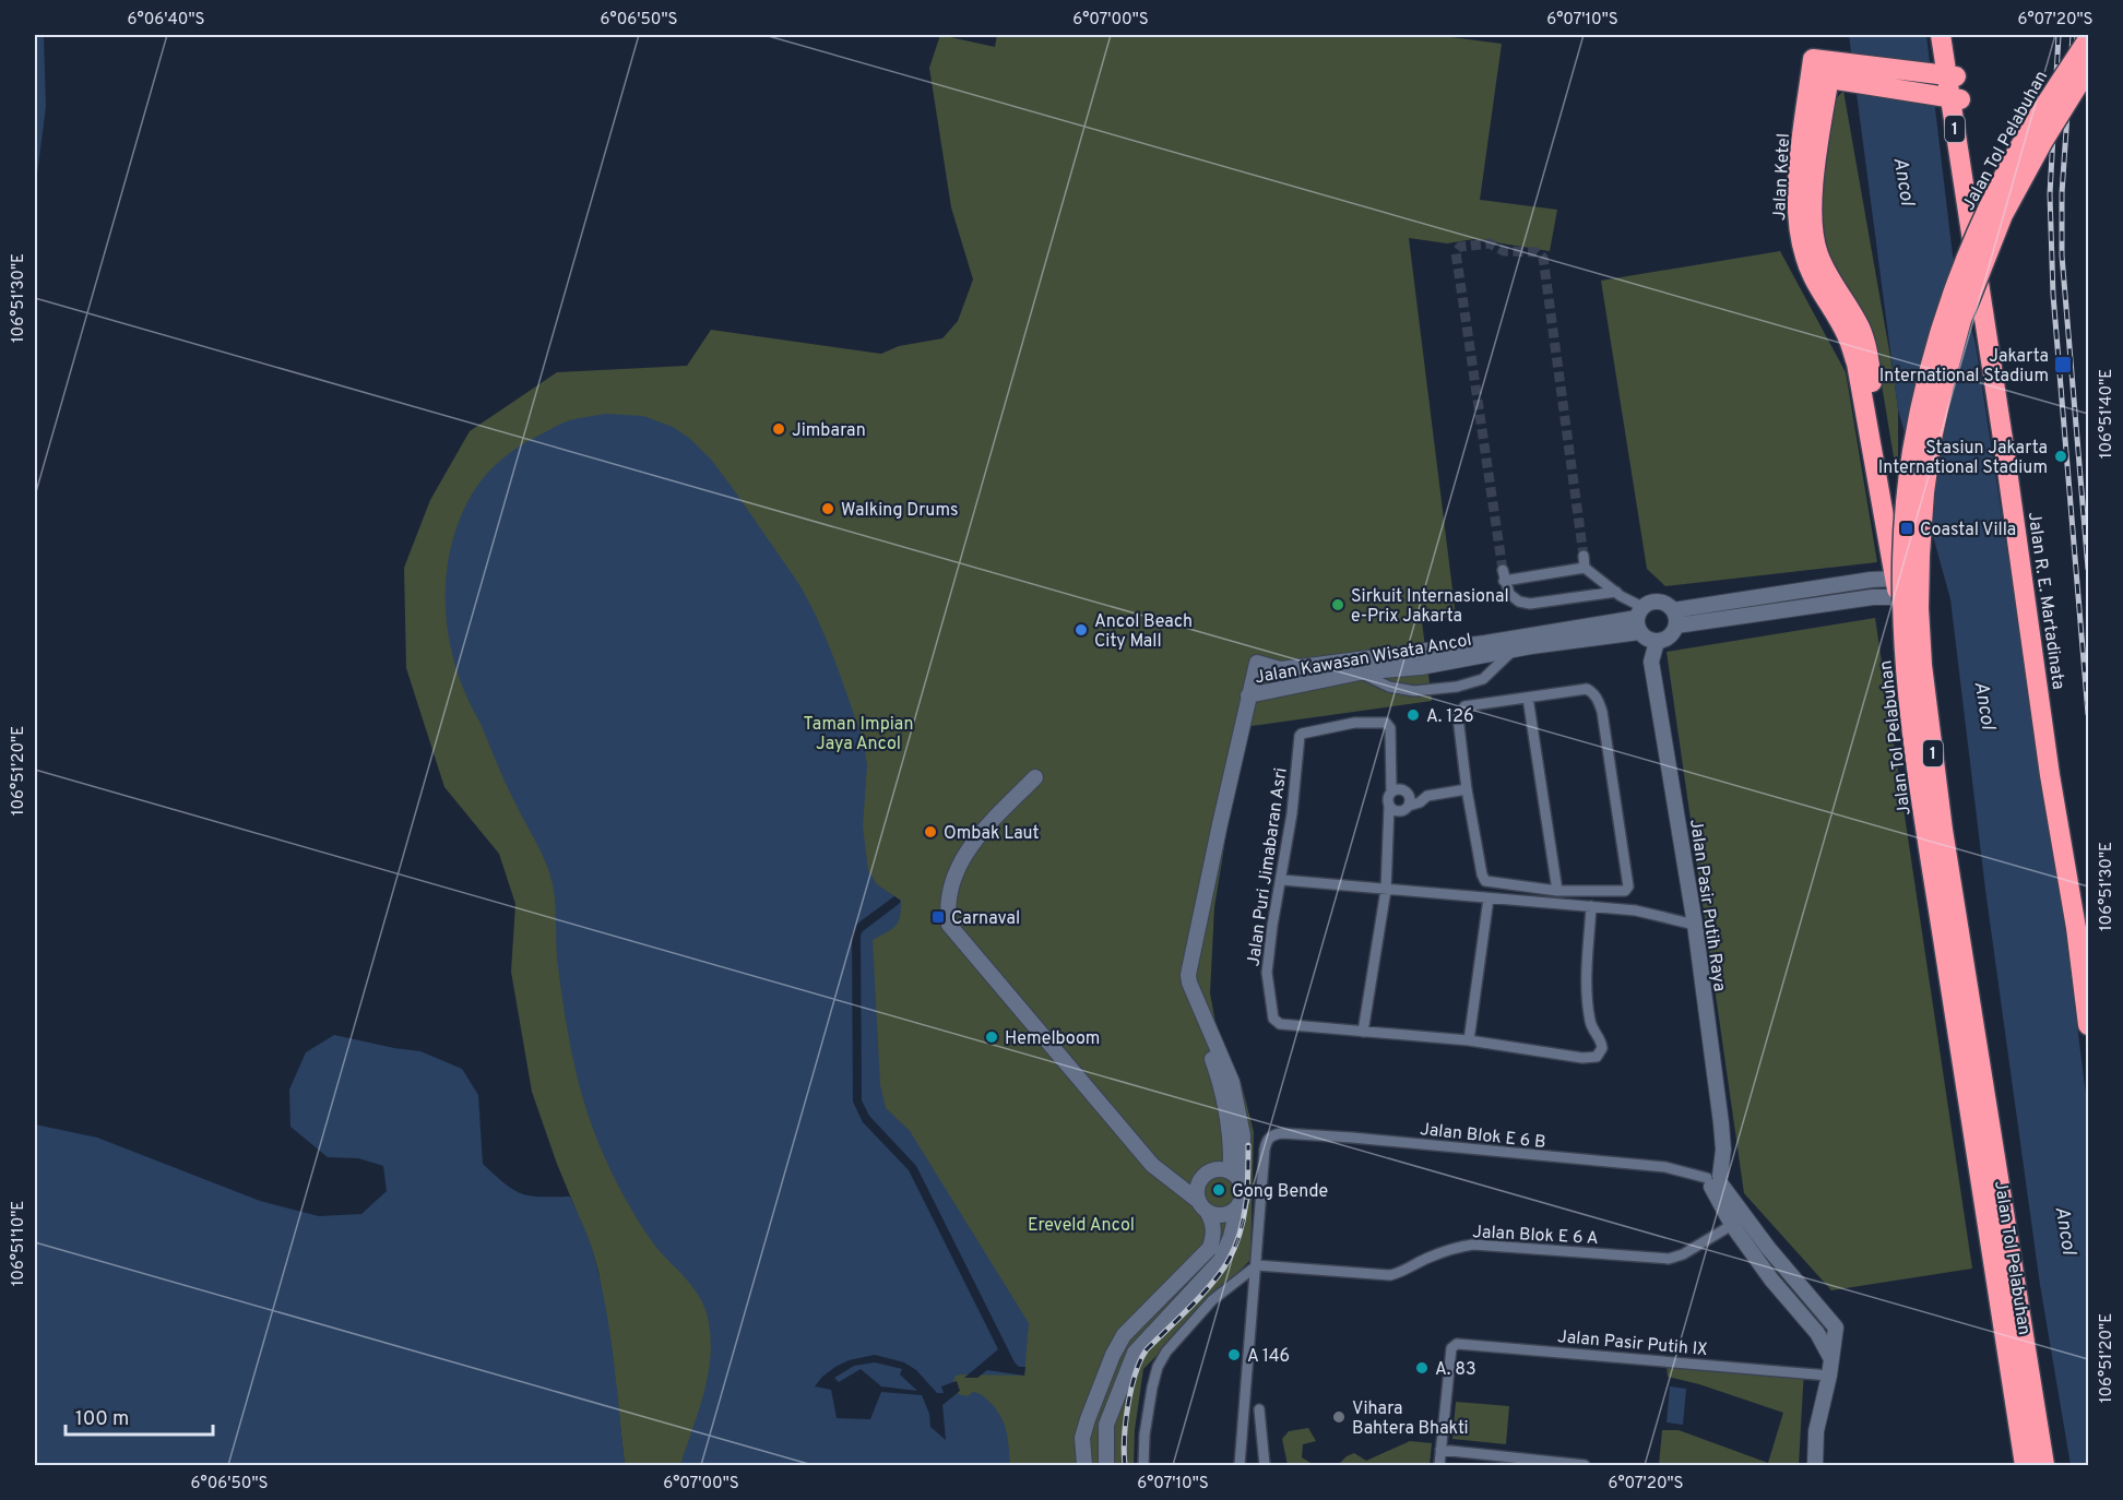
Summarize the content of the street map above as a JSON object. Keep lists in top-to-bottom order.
{
  "streets": {
    "highway": [
      "1",
      "Jalan Tol Pelabuhan",
      "Jalan Ketel",
      "Jalan R. E. Martadinata"
    ],
    "street": [
      "Jalan Kawasan Wisata Ancol",
      "Jalan Puri Jimabaran Asri",
      "Jalan Pasir Putih Raya",
      "Jalan Blok E 6 B",
      "Jalan Blok E 6 A",
      "Jalan Pasir Putih IX"
    ]
  },
  "crossings": [
    ["Jalan Ketel", "Jalan R. E. Martadinata"],
    ["Jalan Kawasan Wisata Ancol", "Jalan Pasir Putih Raya"],
    ["Jalan Pasir Putih Raya", "Jalan Blok E 6 B"],
    ["Jalan Blok E 6 B", "Jalan Blok E 6 A"]
  ],
  "water": ["Ancol"],
  "parks": ["Taman Impian Jaya Ancol", "Ereveld Ancol"],
  "places": {
    "transit": ["Jakarta International Stadium", "Coastal Villa", "Carnaval"],
    "other": [
      "Jimbaran",
      "Stasiun Jakarta International Stadium",
      "Walking Drums",
      "Sirkuit Internasional e-Prix Jakarta",
      "Ancol Beach City Mall",
      "A. 126",
      "Ombak Laut",
      "Hemelboom",
      "Gong Bende",
      "A 146",
      "A. 83",
      "Vihara Bahtera Bhakti"
    ]
  },
  "scale_bar": "100 m",
  "coordinates": [
    "6°06'40\"S",
    "6°06'50\"S",
    "6°07'00\"S",
    "6°07'10\"S",
    "6°07'20\"S",
    "106°51'30\"E",
    "106°51'40\"E",
    "106°51'20\"E",
    "106°51'10\"E"
  ]
}
